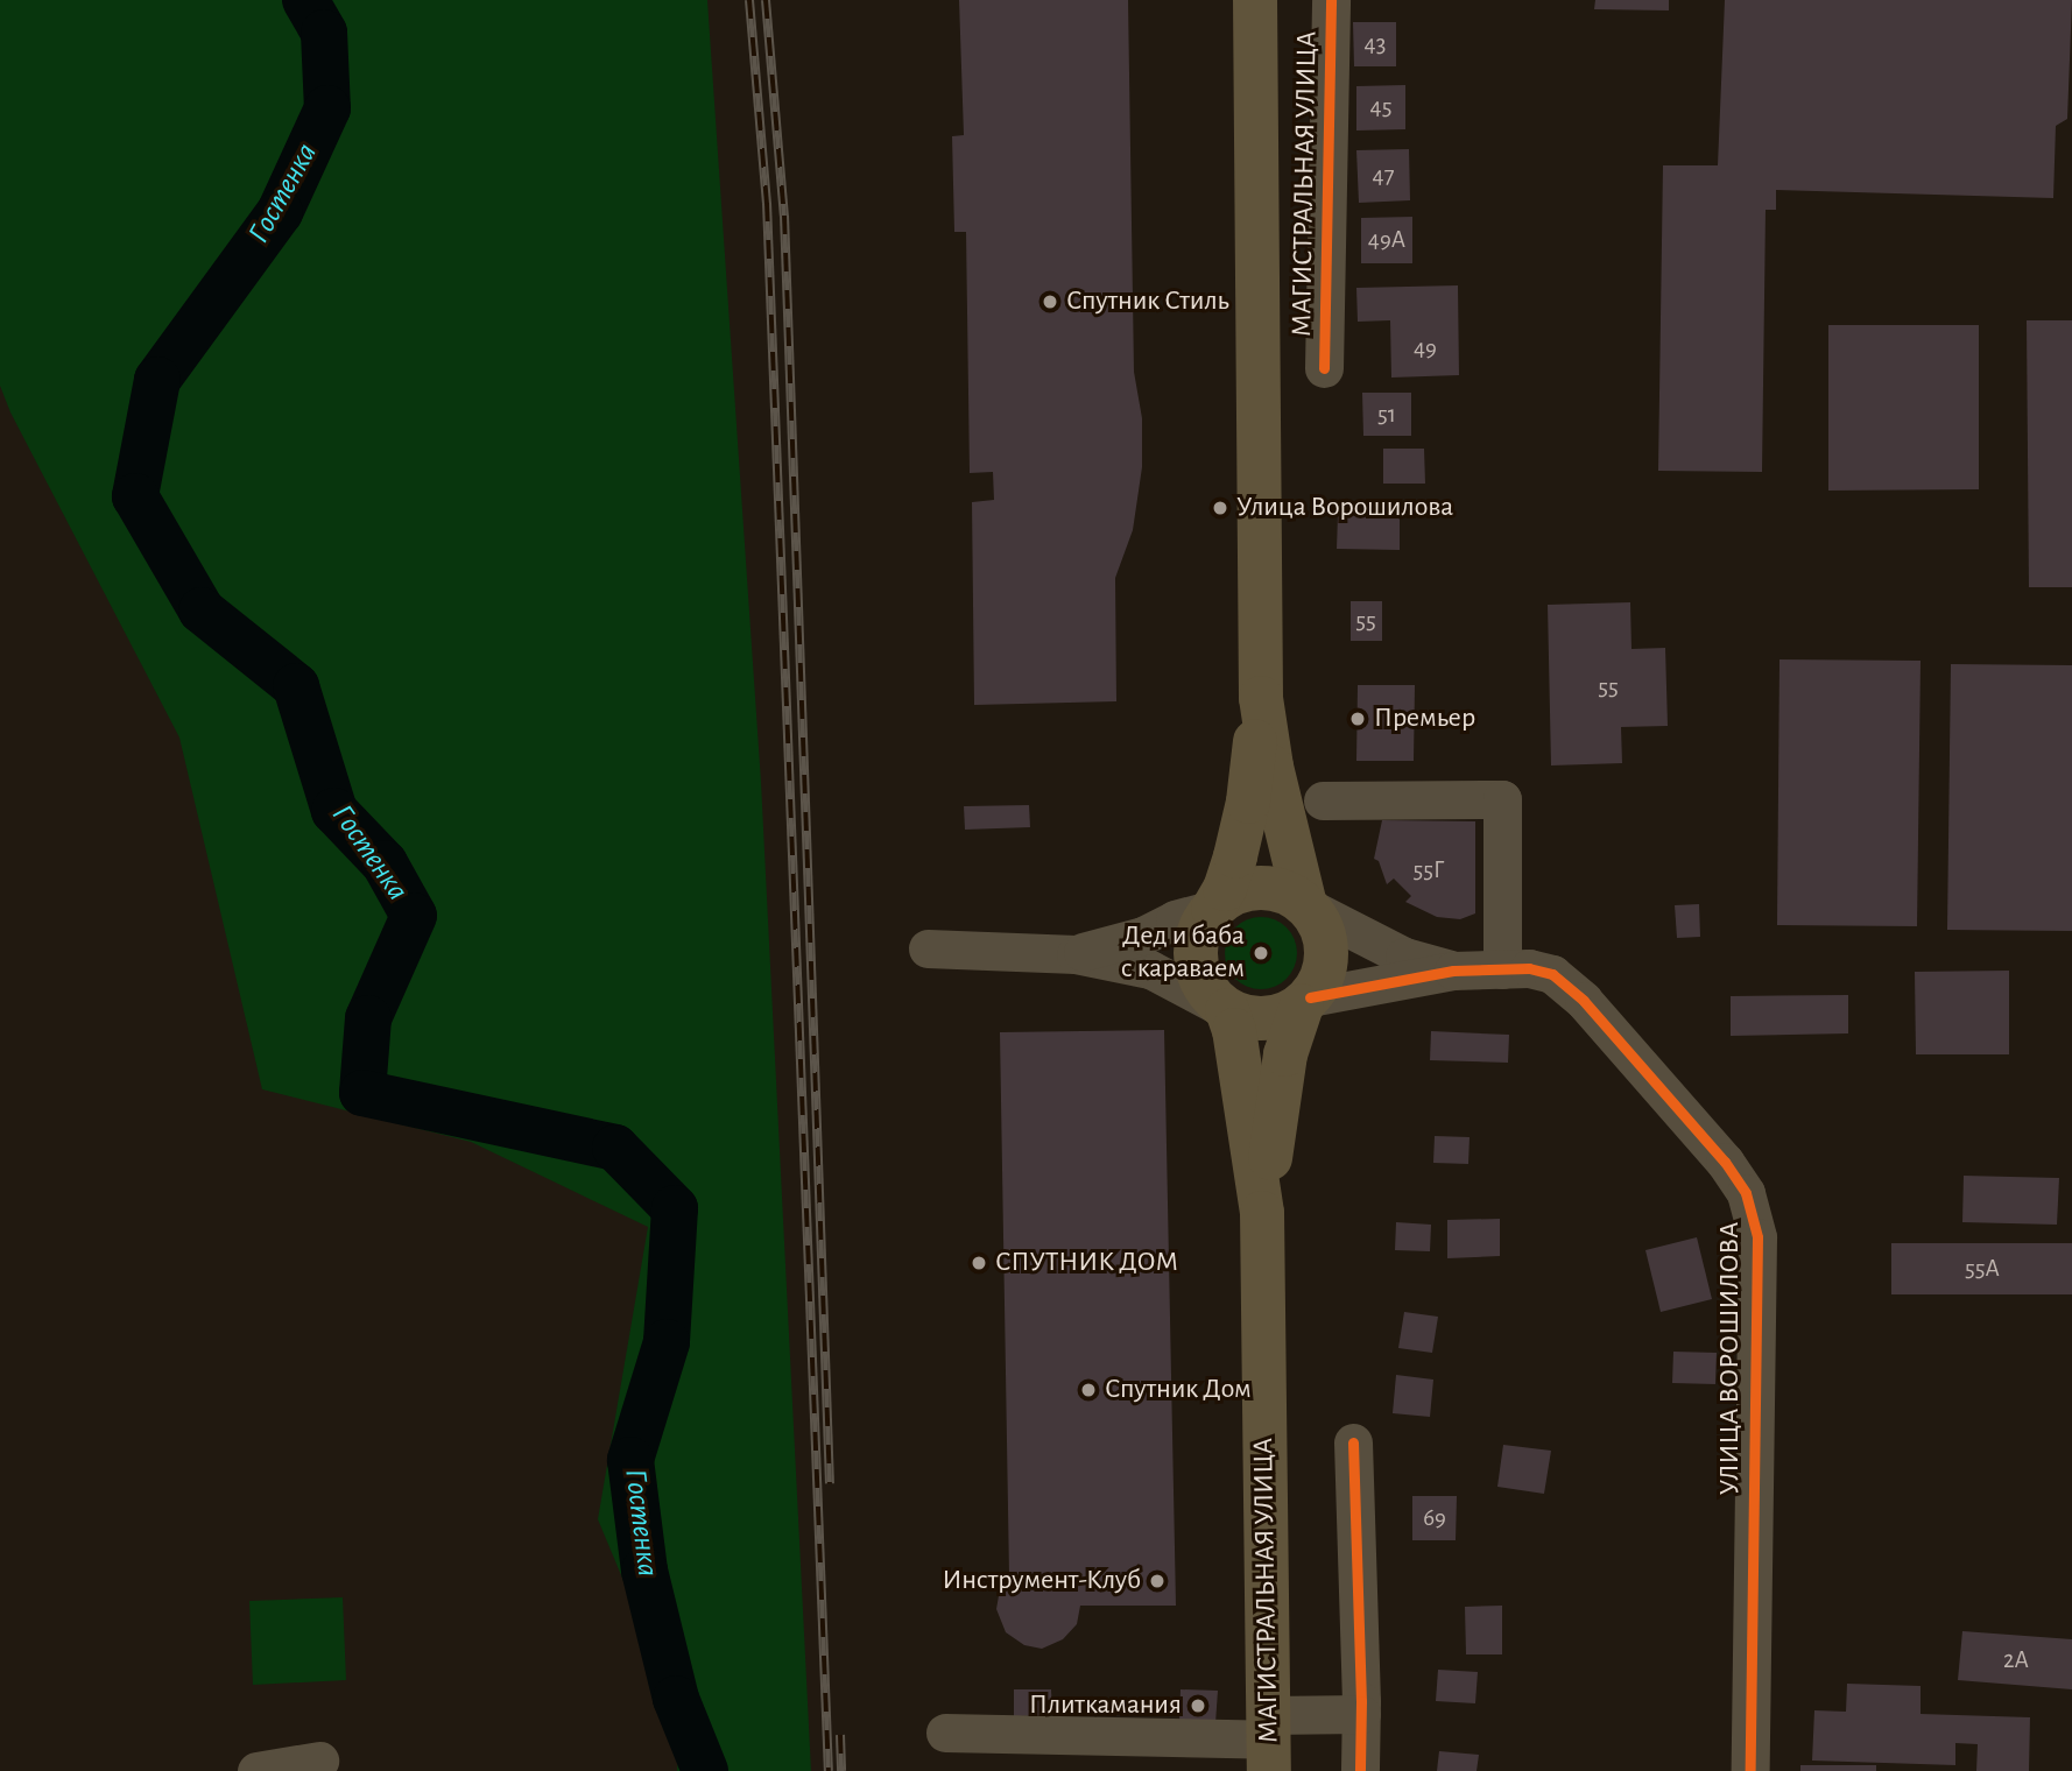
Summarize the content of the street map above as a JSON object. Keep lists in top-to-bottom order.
{
  "streets": {
    "main road": ["МАГИСТРАЛЬНАЯ УЛИЦА"],
    "street": ["УЛИЦА ВОРОШИЛОВА"]
  },
  "water": ["Гостенка"],
  "places": [
    "Спутник Стиль",
    "Улица Ворошилова",
    "Премьер",
    "Дед и баба с караваем",
    "СПУТНИК ДОМ",
    "Спутник Дом",
    "Инструмент-Клуб",
    "Плиткамания"
  ],
  "house_numbers": [
    "43",
    "45",
    "47",
    "49А",
    "49",
    "51",
    "55",
    "55",
    "55Г",
    "55А",
    "69",
    "2А"
  ]
}
